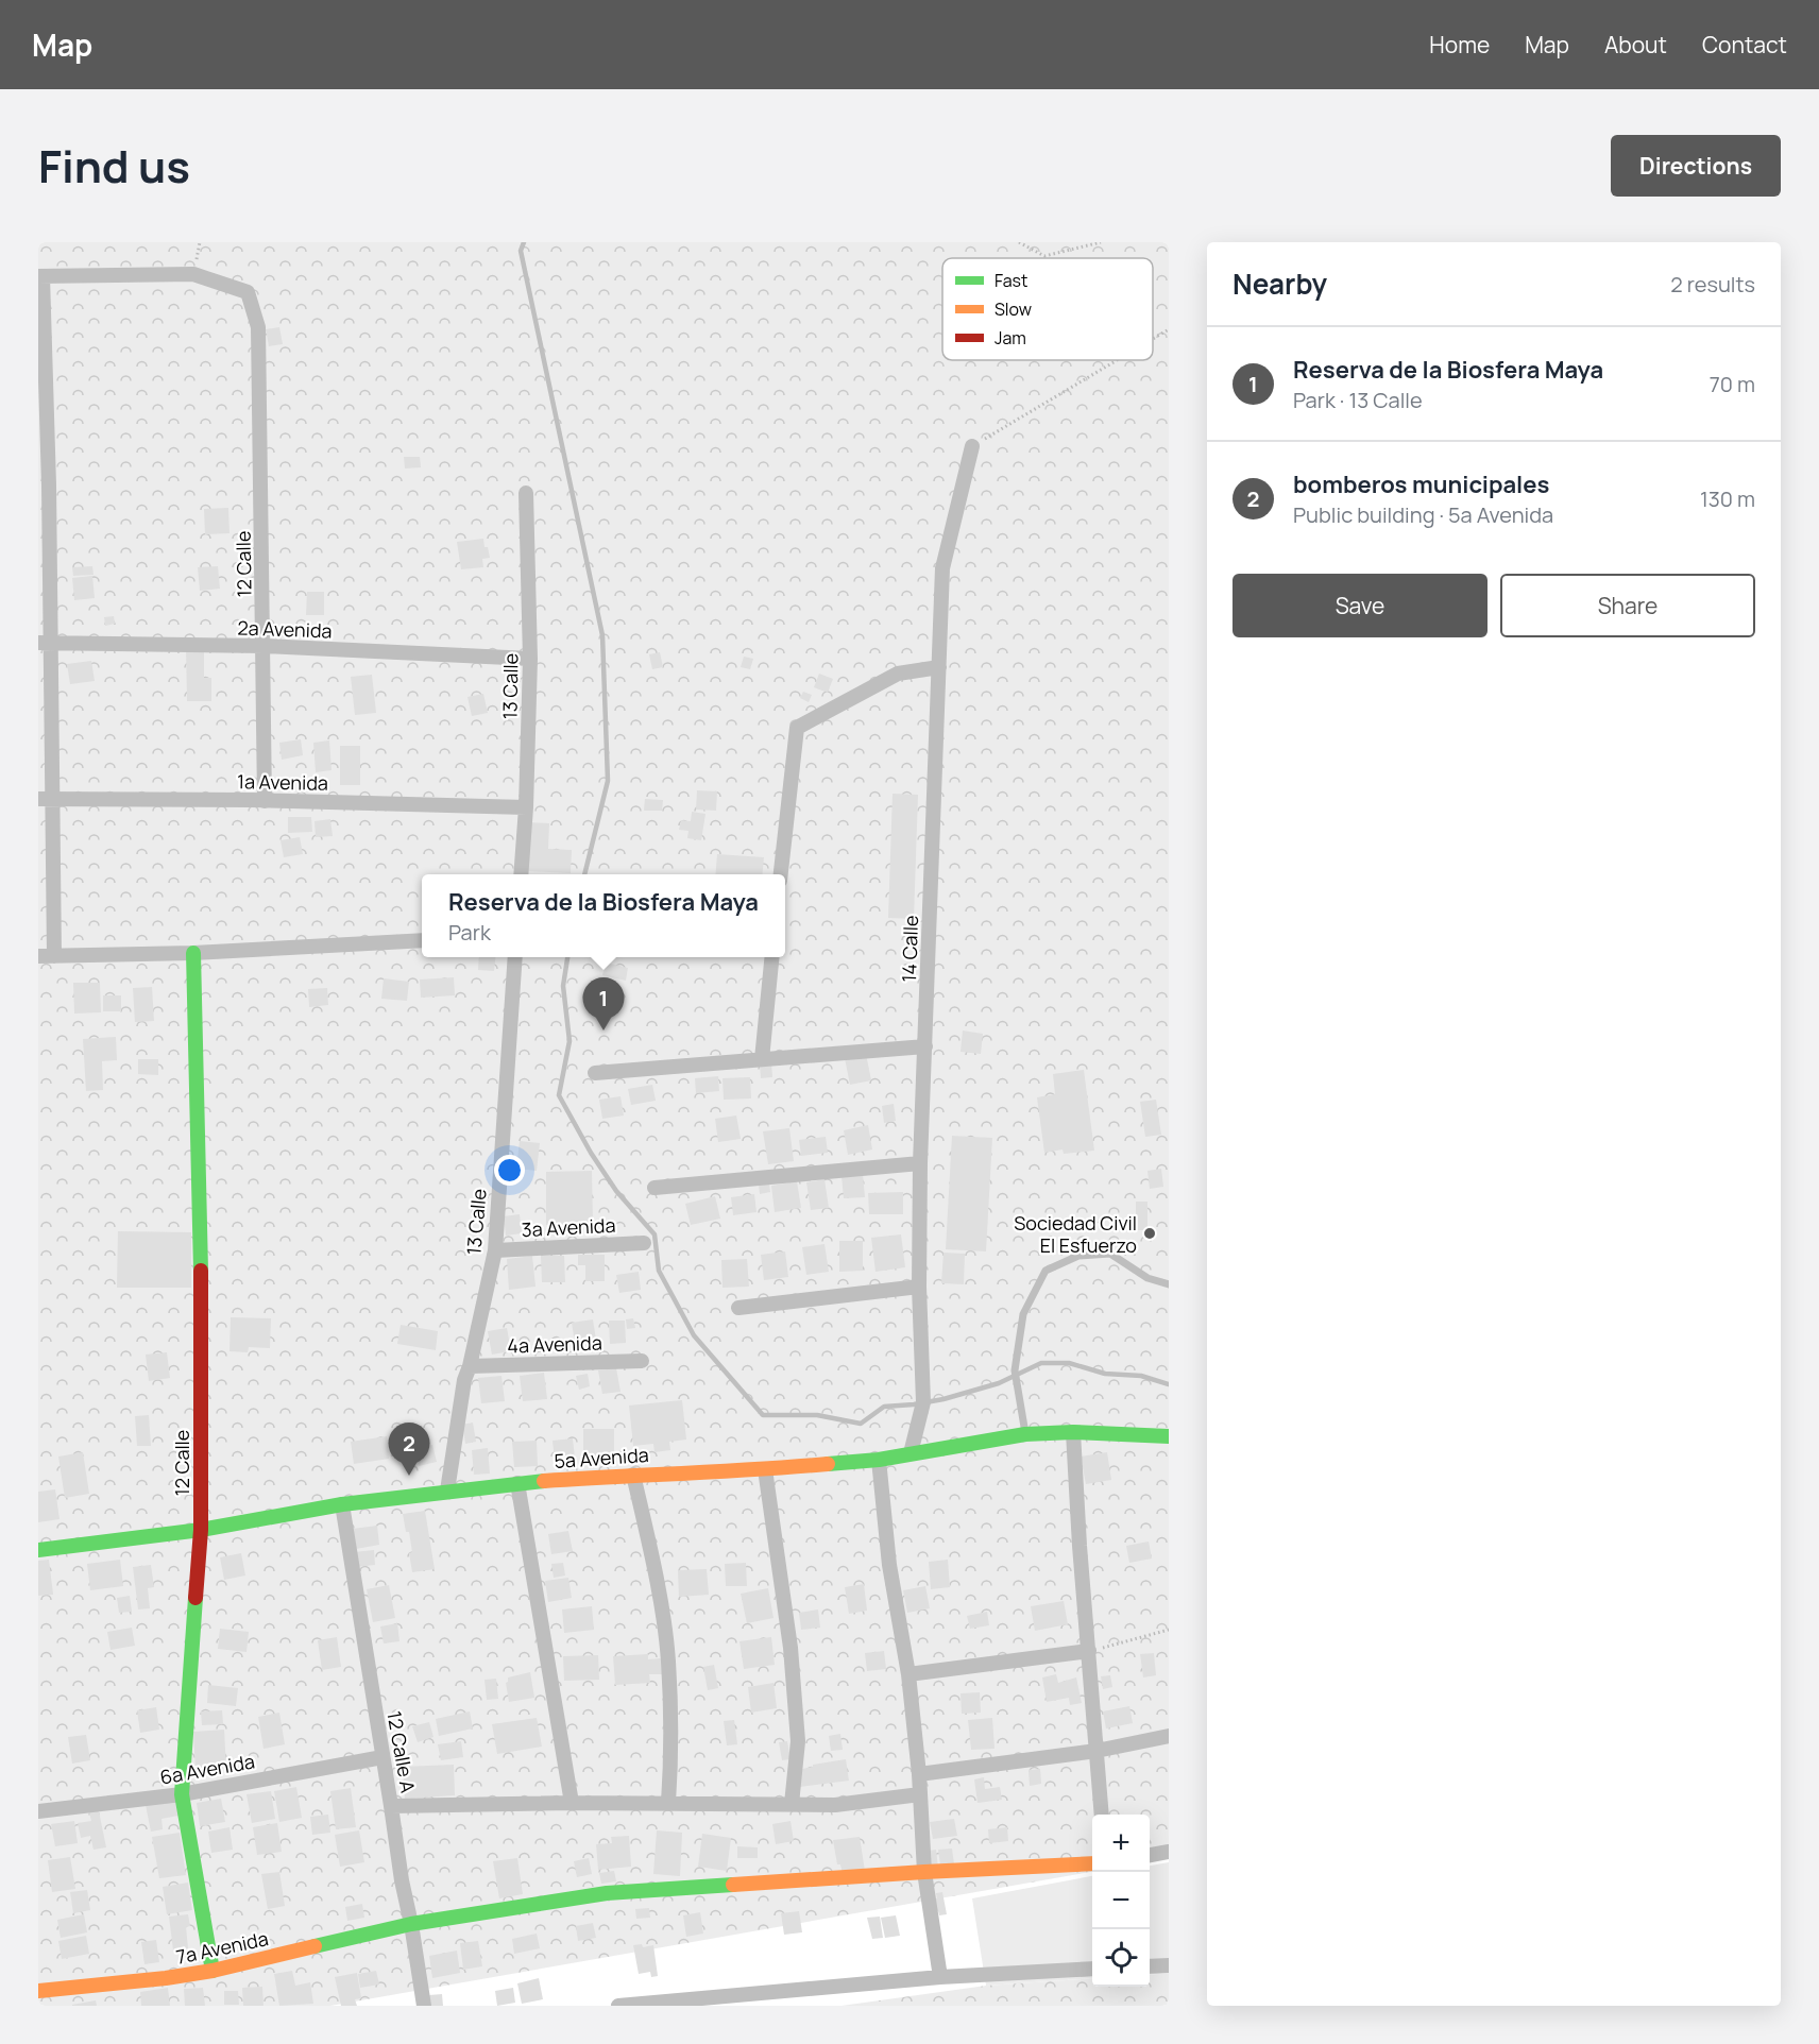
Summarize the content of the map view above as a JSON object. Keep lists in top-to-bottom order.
{
  "streets": {
    "street": [
      "12 Calle",
      "2a Avenida",
      "13 Calle",
      "1a Avenida",
      "14 Calle",
      "3a Avenida",
      "4a Avenida",
      "5a Avenida",
      "12 Calle A",
      "6a Avenida",
      "7a Avenida"
    ]
  },
  "crossings": [
    ["12 Calle", "2a Avenida"],
    ["12 Calle", "1a Avenida"],
    ["12 Calle", "5a Avenida"],
    ["12 Calle", "6a Avenida"],
    ["12 Calle", "7a Avenida"],
    ["2a Avenida", "13 Calle"],
    ["13 Calle", "1a Avenida"],
    ["13 Calle", "3a Avenida"],
    ["13 Calle", "4a Avenida"],
    ["13 Calle", "5a Avenida"],
    ["14 Calle", "5a Avenida"],
    ["5a Avenida", "12 Calle A"],
    ["12 Calle A", "6a Avenida"],
    ["12 Calle A", "7a Avenida"]
  ],
  "places": ["Sociedad Civil El Esfuerzo"],
  "legend": ["Fast", "Slow", "Jam"],
  "page": {
    "header": "Map",
    "nav": [
      "Home",
      "Map",
      "About",
      "Contact"
    ],
    "title": "Find us",
    "buttons": [
      "Directions",
      ["Save", "Share"]
    ],
    "heading": ["Nearby", "2 results"],
    "list": [
      {
        "mark": "1",
        "name": "Reserva de la Biosfera Maya",
        "note": "Park · 13 Calle",
        "value": "70 m"
      },
      {
        "mark": "2",
        "name": "bomberos municipales",
        "note": "Public building · 5a Avenida",
        "value": "130 m"
      }
    ],
    "popup": ["Reserva de la Biosfera Maya", "Park"],
    "pins": ["1", "2"],
    "map_buttons": ["+", "−"]
  }
}
